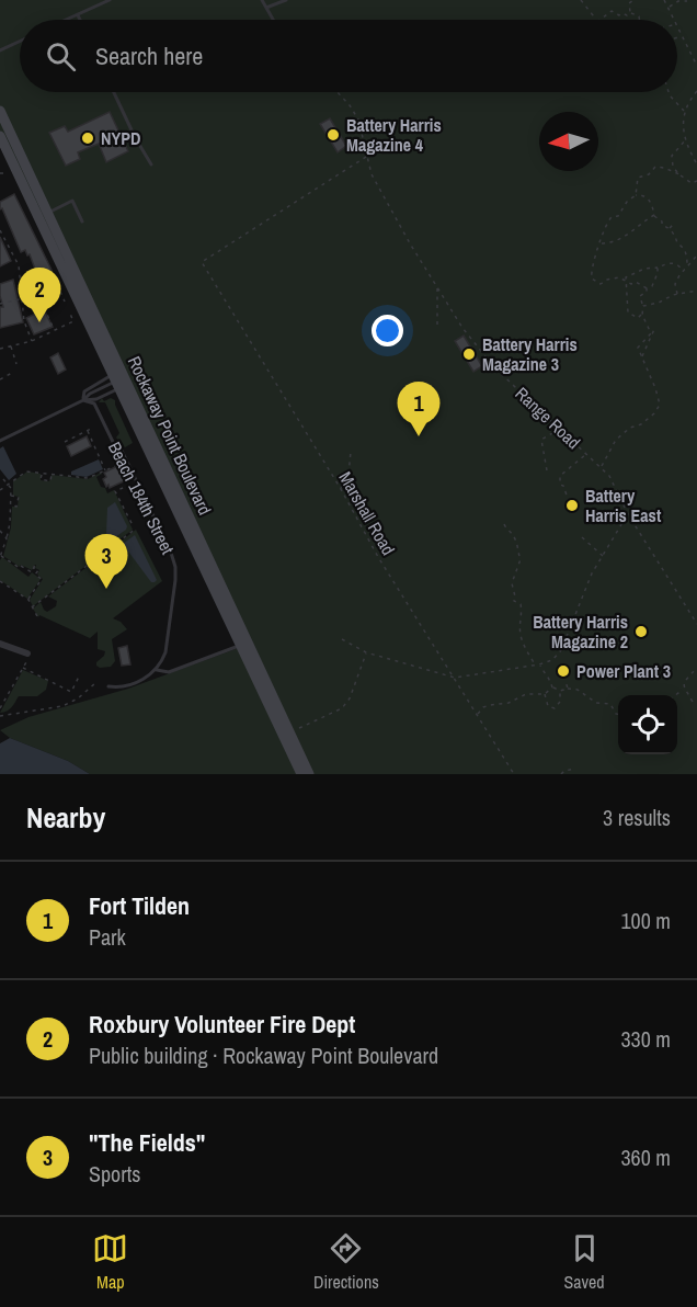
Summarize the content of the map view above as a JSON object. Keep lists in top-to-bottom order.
{
  "streets": {
    "street": ["Rockaway Point Boulevard"],
    "lane": ["Beach 184th Street"],
    "path": ["Range Road", "Marshall Road"]
  },
  "crossings": [
    ["Range Road", "Marshall Road"]
  ],
  "places": [
    "Battery Harris Magazine 4",
    "NYPD",
    "Battery Harris Magazine 3",
    "Battery Harris East",
    "Battery Harris Magazine 2",
    "Power Plant 3"
  ],
  "north": "left",
  "page": {
    "search": "Search here",
    "pins": ["2", "1", "3"],
    "heading": ["Nearby", "3 results"],
    "list": [
      {
        "mark": "1",
        "name": "Fort Tilden",
        "note": "Park",
        "value": "100 m"
      },
      {
        "mark": "2",
        "name": "Roxbury Volunteer Fire Dept",
        "note": "Public building · Rockaway Point Boulevard",
        "value": "330 m"
      },
      {
        "mark": "3",
        "name": "\"The Fields\"",
        "note": "Sports",
        "value": "360 m"
      }
    ],
    "nav": ["Map", "Directions", "Saved"]
  }
}
